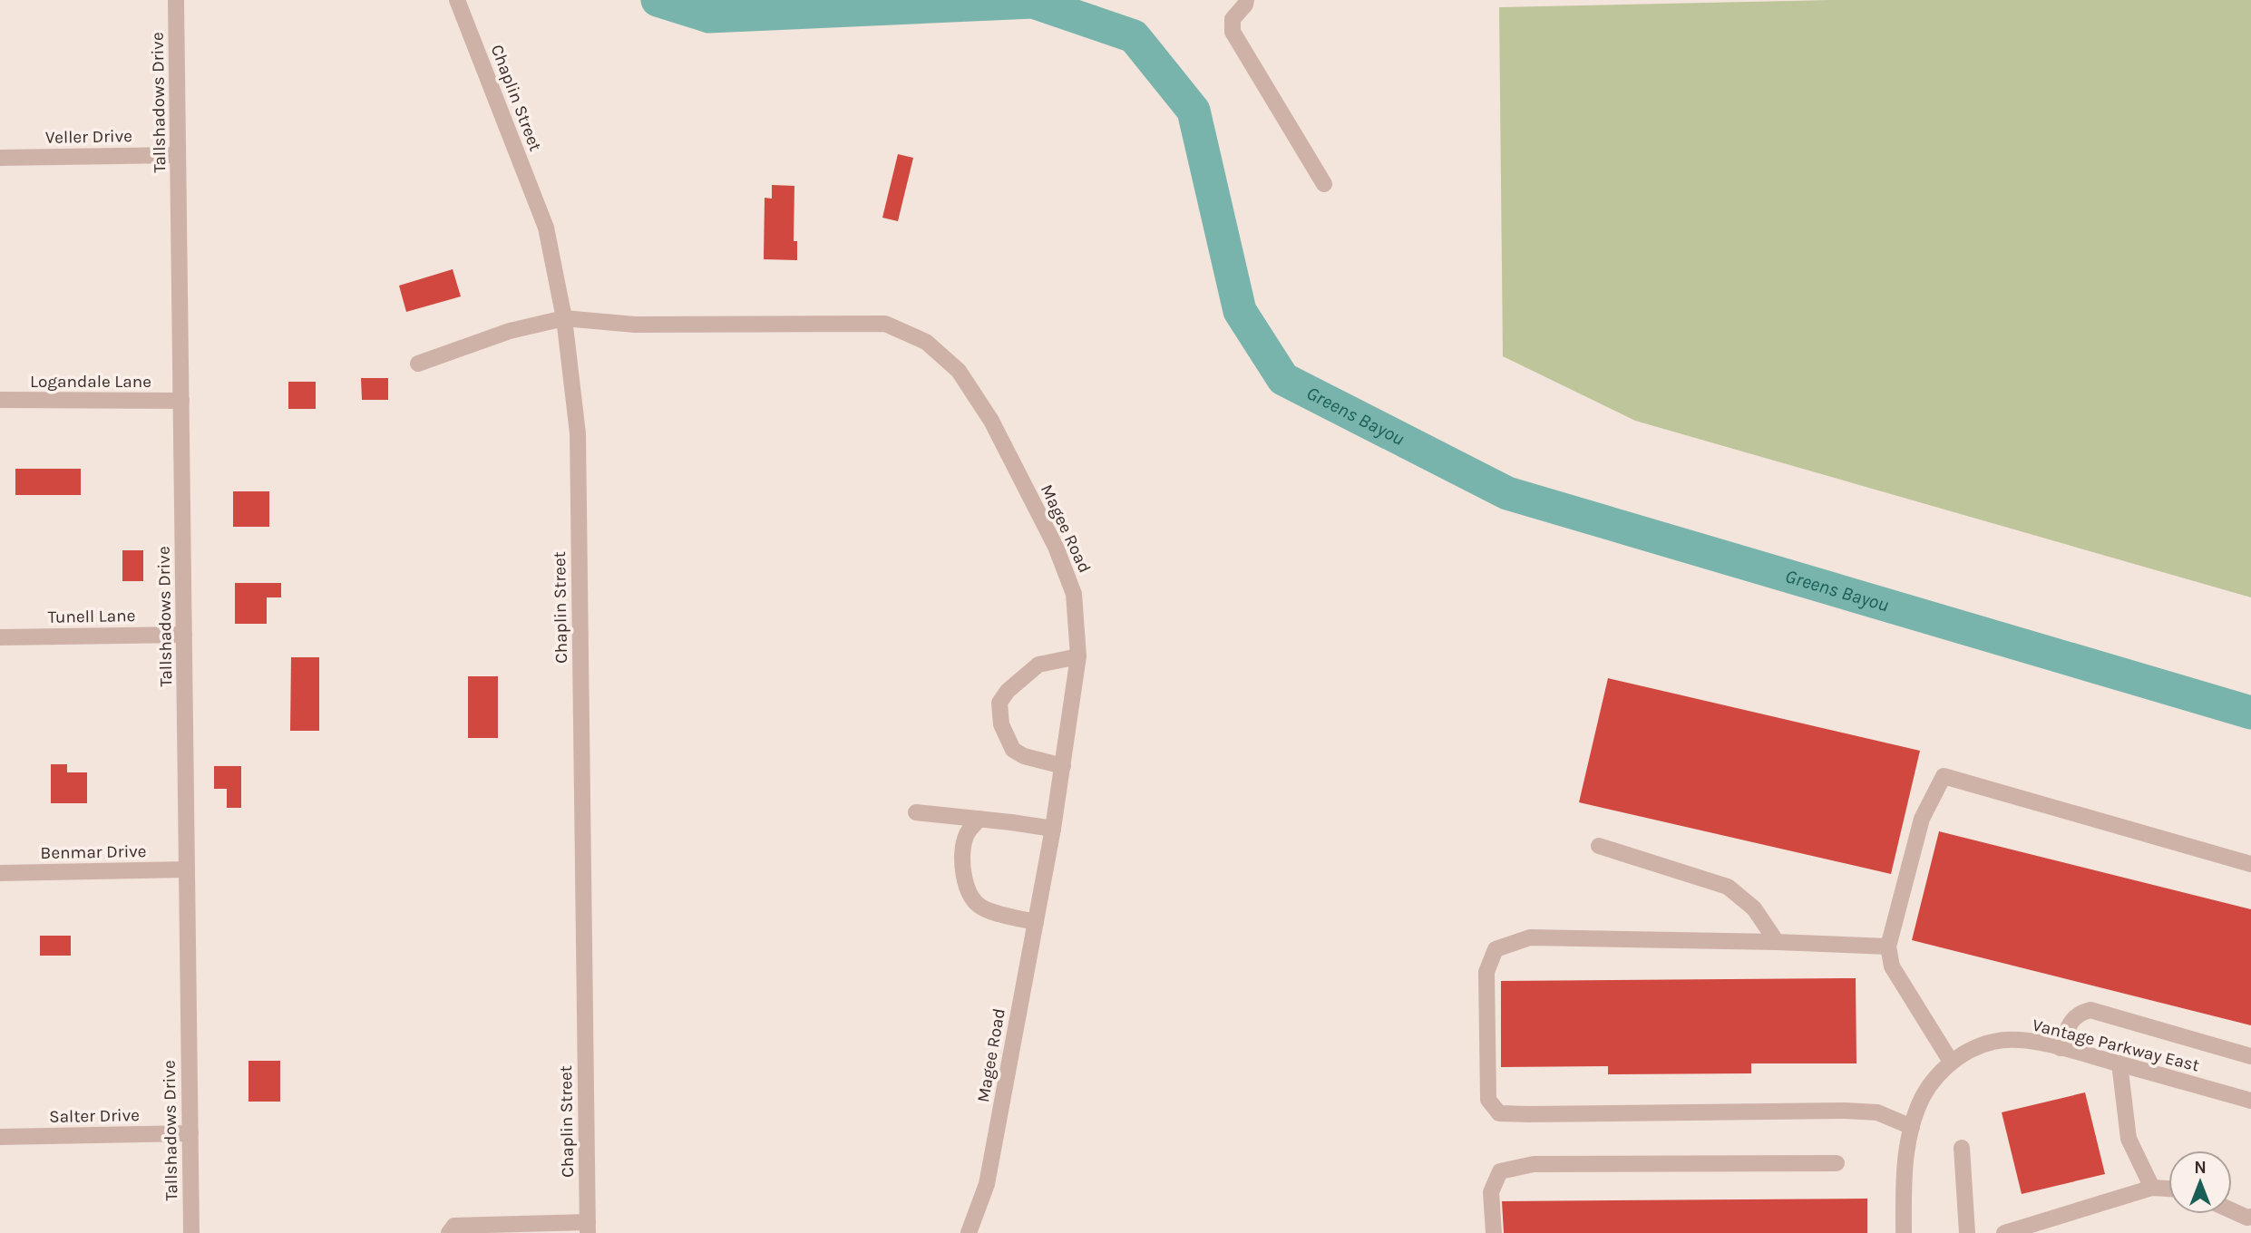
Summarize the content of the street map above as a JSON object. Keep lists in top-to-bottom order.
{
  "streets": {
    "street": [
      "Chaplin Street",
      "Tallshadows Drive",
      "Veller Drive",
      "Logandale Lane",
      "Magee Road",
      "Tunell Lane",
      "Benmar Drive",
      "Vantage Parkway East",
      "Salter Drive"
    ]
  },
  "crossings": [
    ["Chaplin Street", "Magee Road"],
    ["Tallshadows Drive", "Veller Drive"],
    ["Tallshadows Drive", "Logandale Lane"],
    ["Tallshadows Drive", "Tunell Lane"],
    ["Tallshadows Drive", "Benmar Drive"],
    ["Tallshadows Drive", "Salter Drive"]
  ],
  "water": ["Greens Bayou"],
  "north": "top"
}
